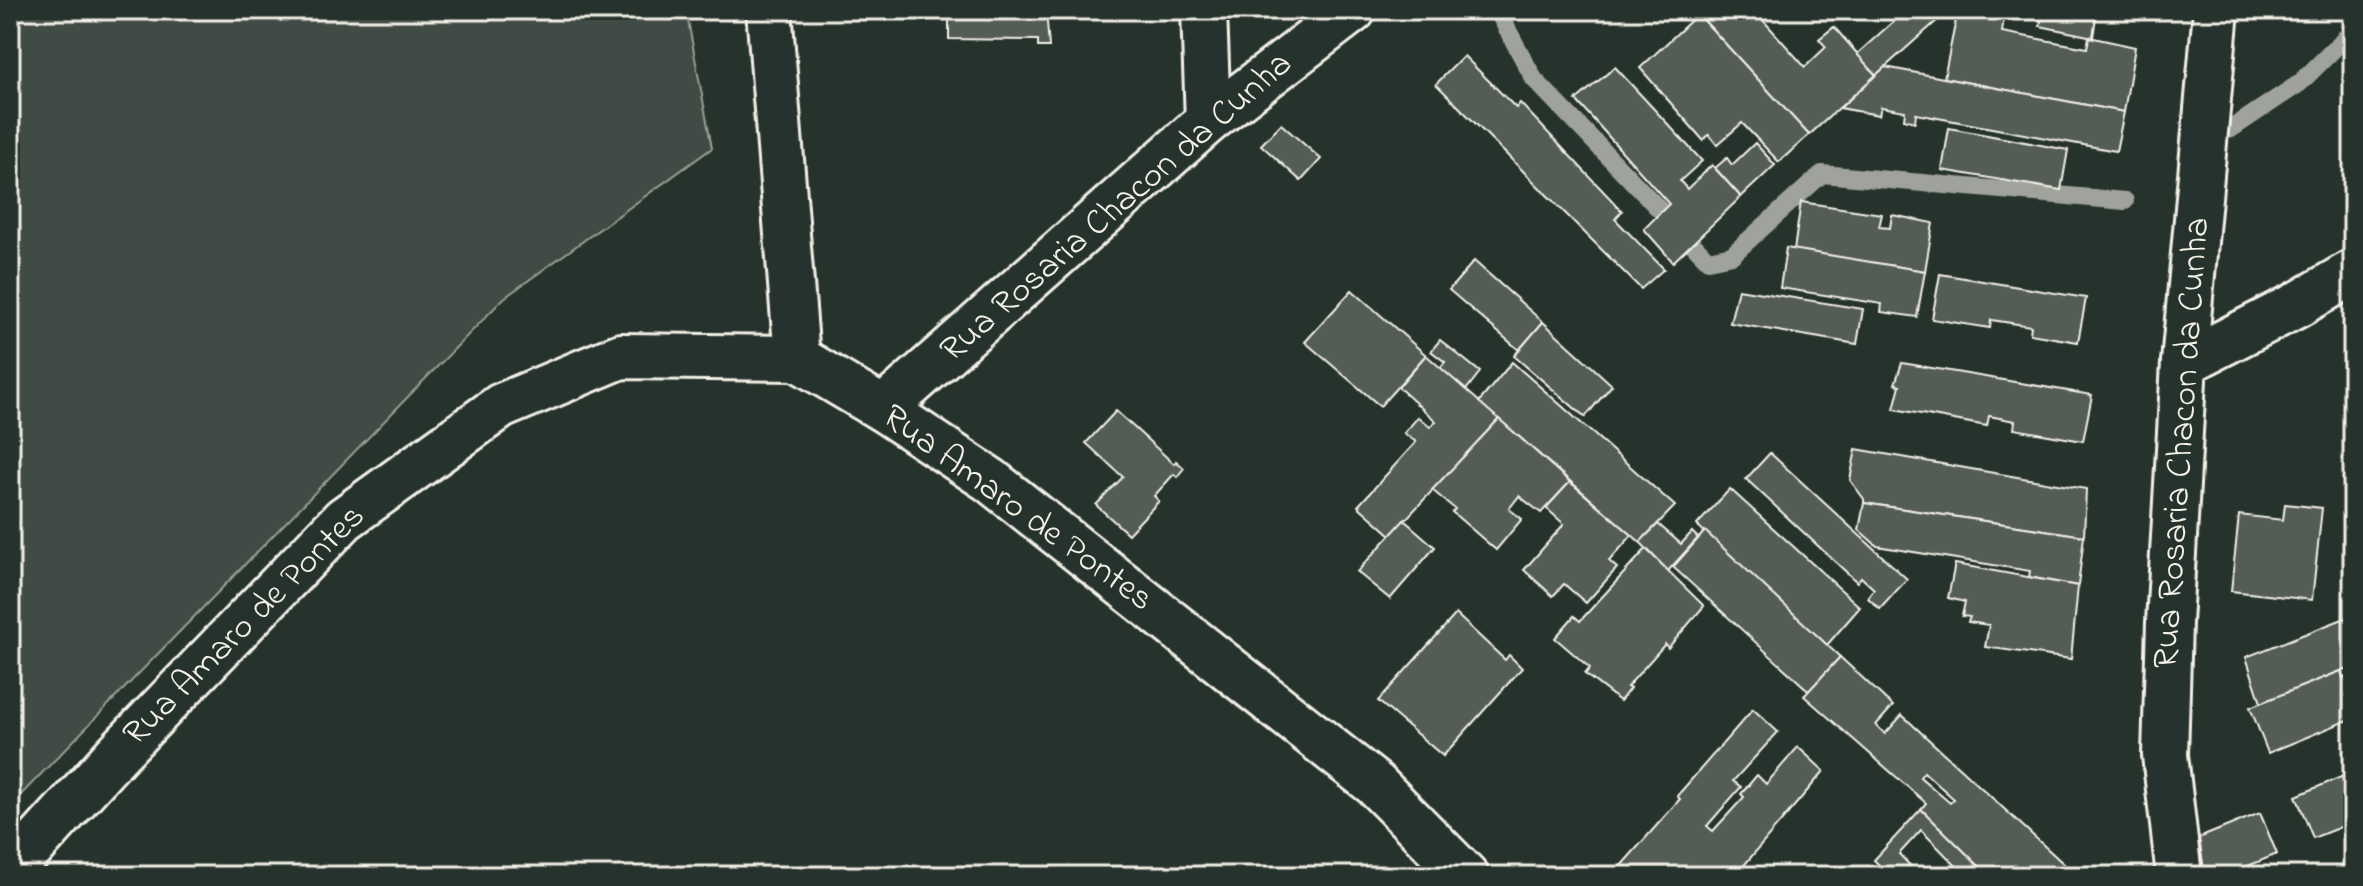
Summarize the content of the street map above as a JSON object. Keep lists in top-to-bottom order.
{
  "streets": {
    "street": ["Rua Rosaria Chacon da Cunha", "Rua Amaro de Pontes"]
  },
  "crossings": [
    ["Rua Rosaria Chacon da Cunha", "Rua Amaro de Pontes"]
  ]
}
